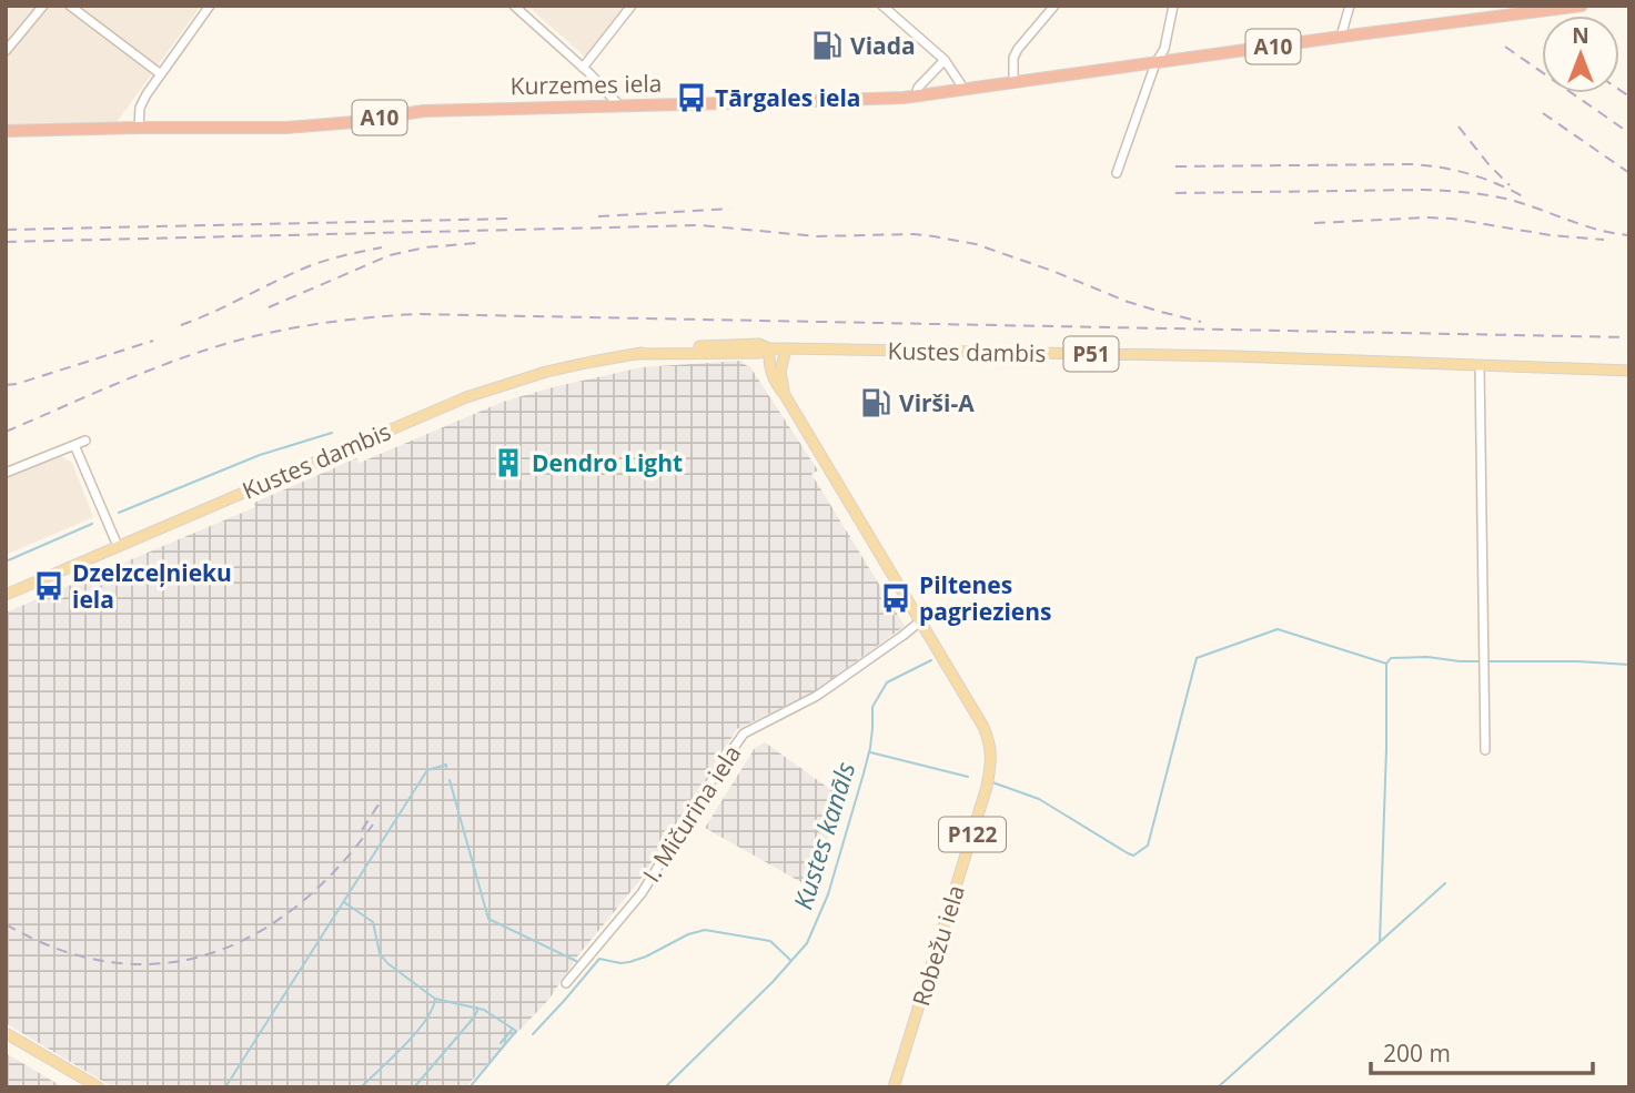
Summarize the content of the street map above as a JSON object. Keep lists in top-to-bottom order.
{
  "streets": {
    "highway": ["A10", "Kurzemes iela"],
    "main road": [
      "Kustes dambis",
      "P51",
      "P122",
      "Robežu iela"
    ],
    "street": ["I. Mičurina iela"]
  },
  "crossings": [
    ["Kustes dambis", "P51"],
    ["Kustes dambis", "Robežu iela"],
    ["I. Mičurina iela", "Robežu iela"]
  ],
  "water": ["Kustes kanāls"],
  "places": {
    "fuel station": ["Viada", "Virši-A"],
    "bus stop": ["Tārgales iela", "Dzelzceļnieku iela", "Piltenes pagrieziens"],
    "building": ["Dendro Light"]
  },
  "scale_bar": "200 m",
  "north": "top"
}
